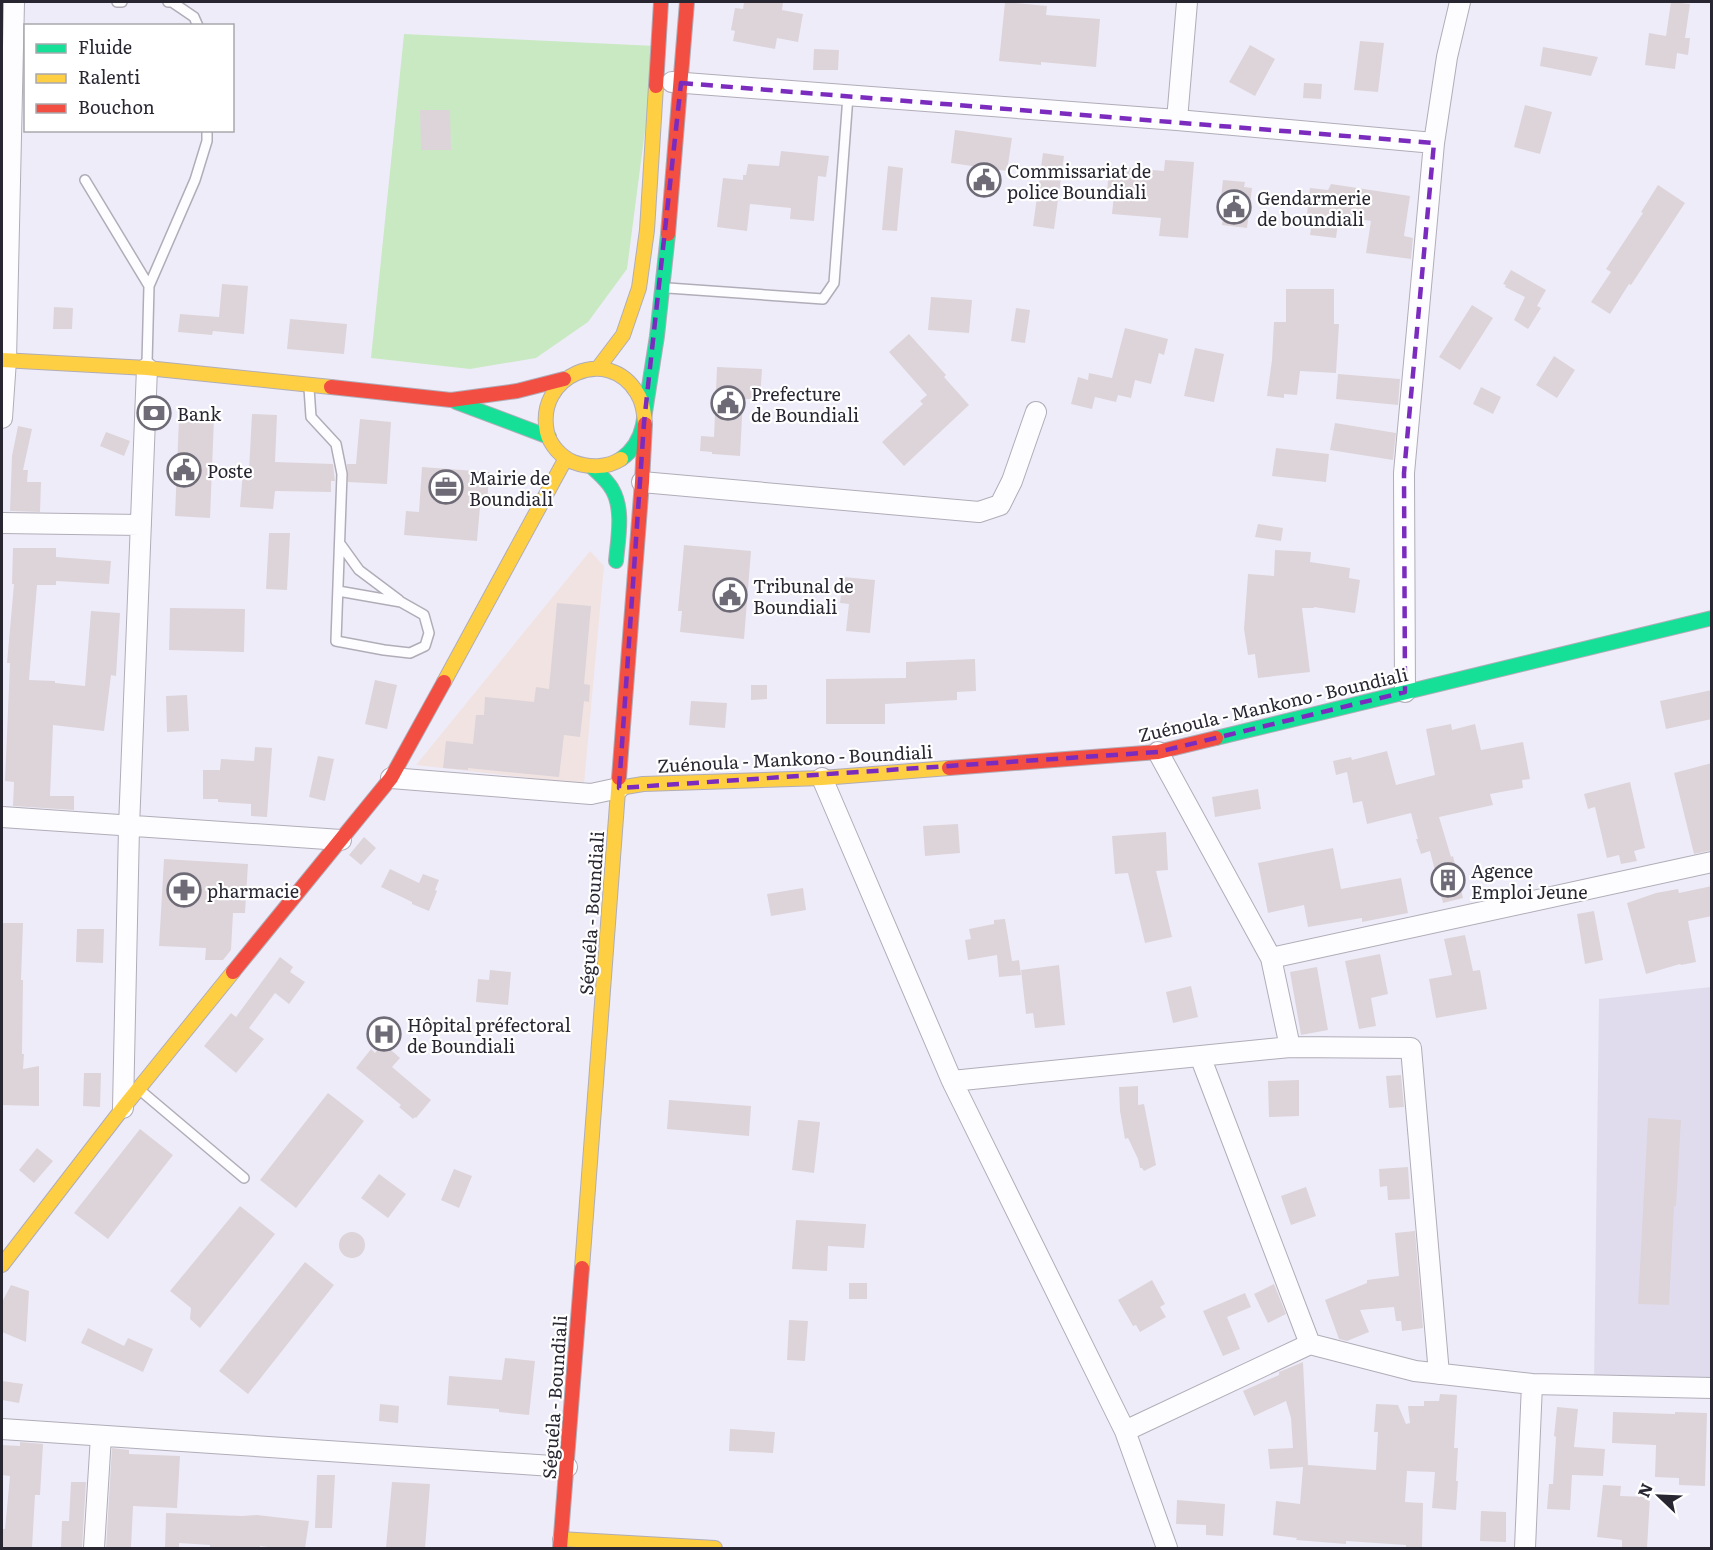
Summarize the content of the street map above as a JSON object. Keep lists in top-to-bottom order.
{
  "streets": {
    "main road": ["Zuénoula - Mankono - Boundiali", "Séguéla - Boundiali"]
  },
  "crossings": [
    ["Zuénoula - Mankono - Boundiali", "Séguéla - Boundiali"]
  ],
  "places": {
    "public building": [
      "Commissariat de police Boundiali",
      "Gendarmerie de boundiali",
      "Prefecture de Boundiali",
      "Poste",
      "Tribunal de Boundiali"
    ],
    "bank": ["Bank"],
    "office": ["Mairie de Boundiali"],
    "building": ["Agence Emploi Jeune"],
    "pharmacy": ["pharmacie"],
    "hospital": ["Hôpital préfectoral de Boundiali"]
  },
  "legend": ["Fluide", "Ralenti", "Bouchon"],
  "north": "top left"
}
